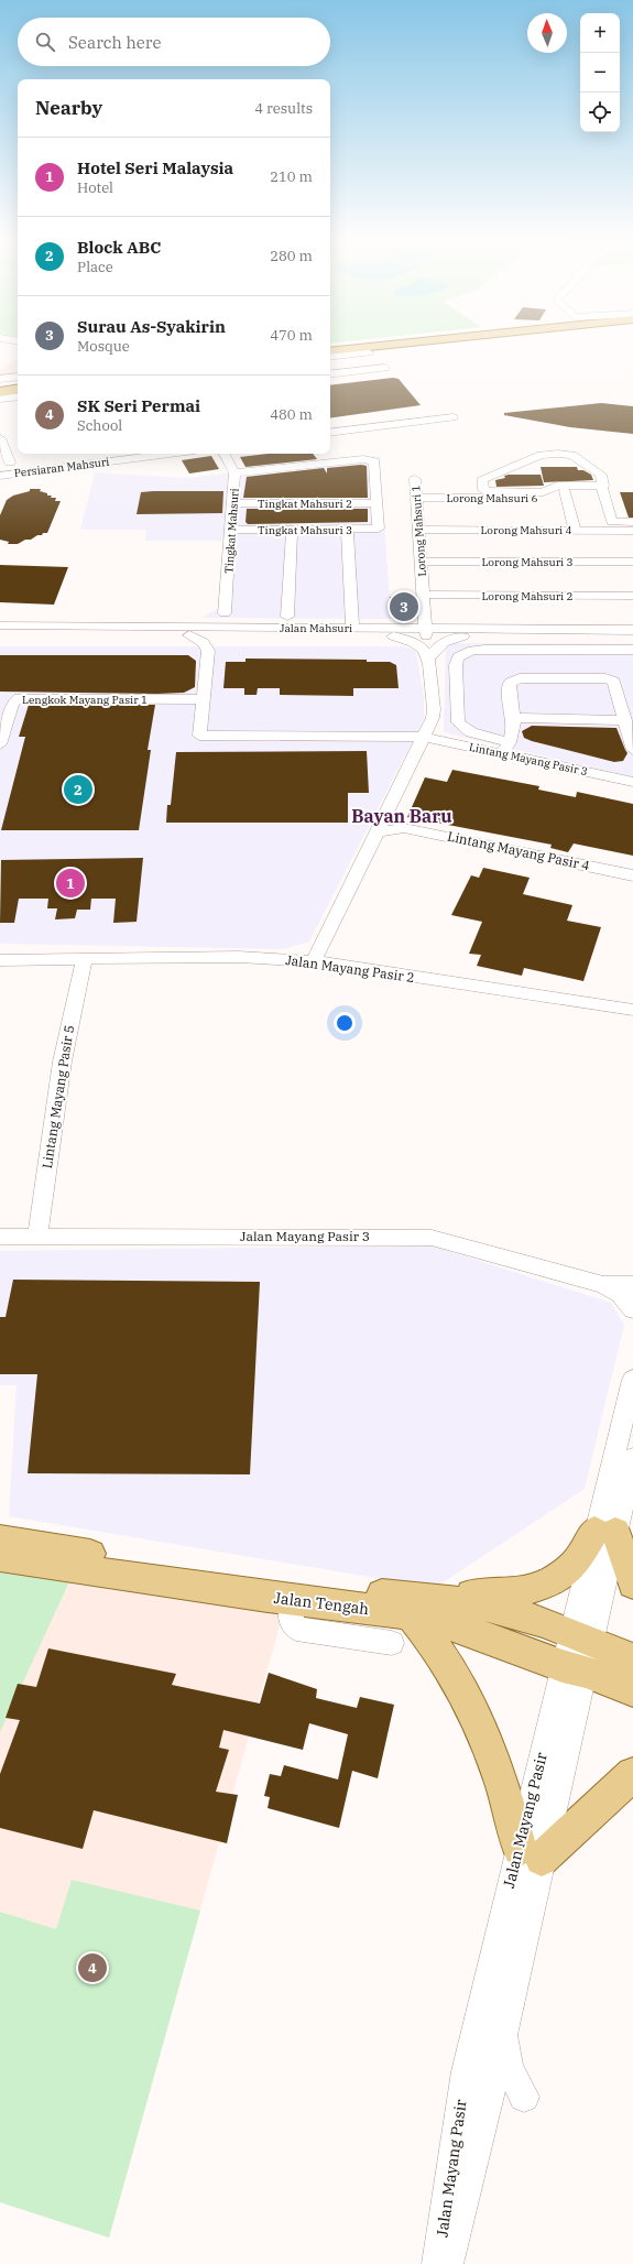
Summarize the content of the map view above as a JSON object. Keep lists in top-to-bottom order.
{
  "streets": {
    "main road": ["Jalan Tengah"],
    "street": [
      "Persiaran Mahsuri",
      "Lorong Mahsuri 6",
      "Tingkat Mahsuri 2",
      "Tingkat Mahsuri 3",
      "Lorong Mahsuri 4",
      "Tingkat Mahsuri",
      "Lorong Mahsuri 1",
      "Lorong Mahsuri 3",
      "Lorong Mahsuri 2",
      "Jalan Mahsuri",
      "Lengkok Mayang Pasir 1",
      "Lintang Mayang Pasir 3",
      "Lintang Mayang Pasir 4",
      "Jalan Mayang Pasir 2",
      "Lintang Mayang Pasir 5",
      "Jalan Mayang Pasir 3",
      "Jalan Mayang Pasir"
    ]
  },
  "crossings": [
    ["Lorong Mahsuri 6", "Lorong Mahsuri 4"],
    ["Lorong Mahsuri 6", "Lorong Mahsuri 1"],
    ["Tingkat Mahsuri 2", "Tingkat Mahsuri 3"],
    ["Tingkat Mahsuri 2", "Tingkat Mahsuri"],
    ["Tingkat Mahsuri 3", "Tingkat Mahsuri"],
    ["Lorong Mahsuri 4", "Lorong Mahsuri 1"],
    ["Lorong Mahsuri 1", "Lorong Mahsuri 3"],
    ["Lorong Mahsuri 1", "Lorong Mahsuri 2"],
    ["Lorong Mahsuri 1", "Jalan Mahsuri"],
    ["Jalan Mayang Pasir 2", "Lintang Mayang Pasir 5"],
    ["Lintang Mayang Pasir 5", "Jalan Mayang Pasir 3"],
    ["Jalan Tengah", "Jalan Mayang Pasir"]
  ],
  "districts": ["Bayan Baru"],
  "north": "top",
  "page": {
    "map_buttons": ["+", "−"],
    "search": "Search here",
    "heading": ["Nearby", "4 results"],
    "list": [
      {
        "mark": "1",
        "name": "Hotel Seri Malaysia",
        "note": "Hotel",
        "value": "210 m"
      },
      {
        "mark": "2",
        "name": "Block ABC",
        "note": "Place",
        "value": "280 m"
      },
      {
        "mark": "3",
        "name": "Surau As-Syakirin",
        "note": "Mosque",
        "value": "470 m"
      },
      {
        "mark": "4",
        "name": "SK Seri Permai",
        "note": "School",
        "value": "480 m"
      }
    ],
    "pins": [
      "3",
      "2",
      "1",
      "4"
    ]
  }
}
